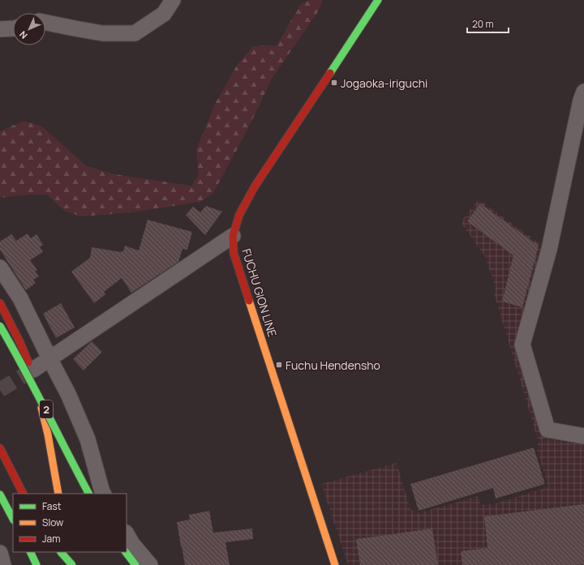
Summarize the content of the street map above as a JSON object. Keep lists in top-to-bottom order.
{
  "streets": {
    "main road": ["FUCHU GION LINE", "2"]
  },
  "places": {
    "transit": ["Jogaoka-iriguchi", "Fuchu Hendensho"]
  },
  "legend": ["Fast", "Slow", "Jam"],
  "scale_bar": "20 m",
  "north": "bottom left"
}
